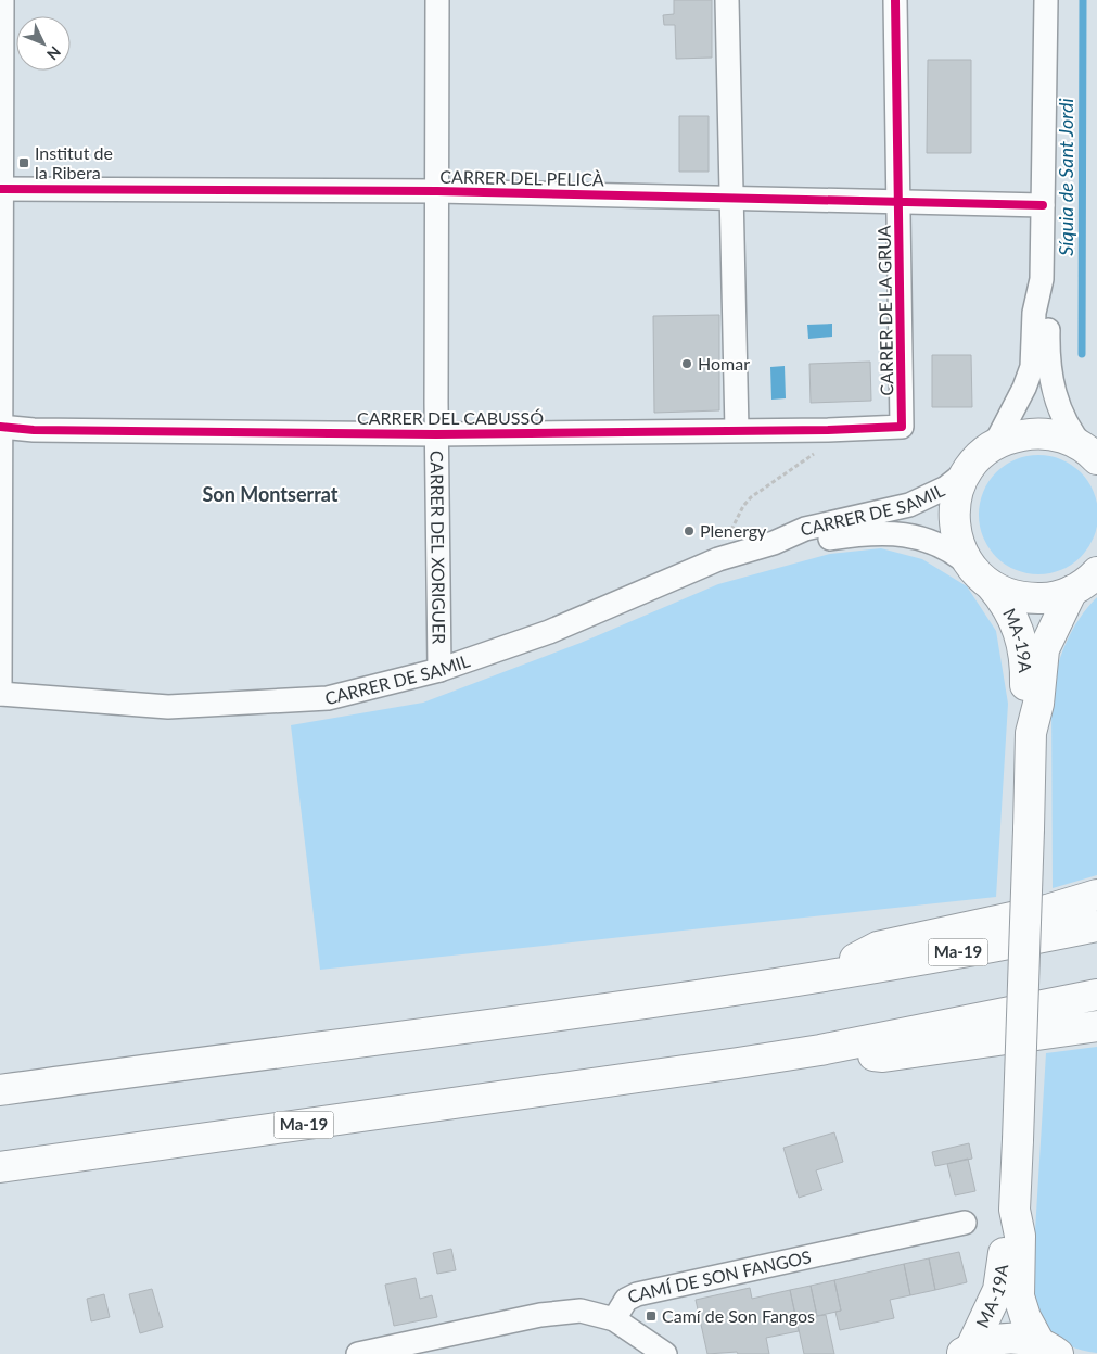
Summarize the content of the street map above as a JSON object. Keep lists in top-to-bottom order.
{
  "streets": {
    "main road": ["MA-19A", "Ma-19"],
    "street": [
      "CARRER DEL PELICÀ",
      "CARRER DE LA GRUA",
      "CARRER DEL CABUSSÓ",
      "CARRER DE SAMIL",
      "CARRER DEL XORIGUER",
      "CAMÍ DE SON FANGOS"
    ]
  },
  "crossings": [
    ["CARRER DEL PELICÀ", "CARRER DE LA GRUA"],
    ["CARRER DEL PELICÀ", "CARRER DEL XORIGUER"],
    ["CARRER DE LA GRUA", "CARRER DEL CABUSSÓ"],
    ["CARRER DEL CABUSSÓ", "CARRER DEL XORIGUER"],
    ["CARRER DE SAMIL", "CARRER DEL XORIGUER"],
    ["CARRER DE SAMIL", "MA-19A"]
  ],
  "districts": ["Son Montserrat"],
  "water": ["Síquia de Sant Jordi"],
  "places": {
    "transit": ["Institut de la Ribera", "Camí de Son Fangos"],
    "other": ["Homar", "Plenergy"]
  },
  "north": "bottom right"
}
